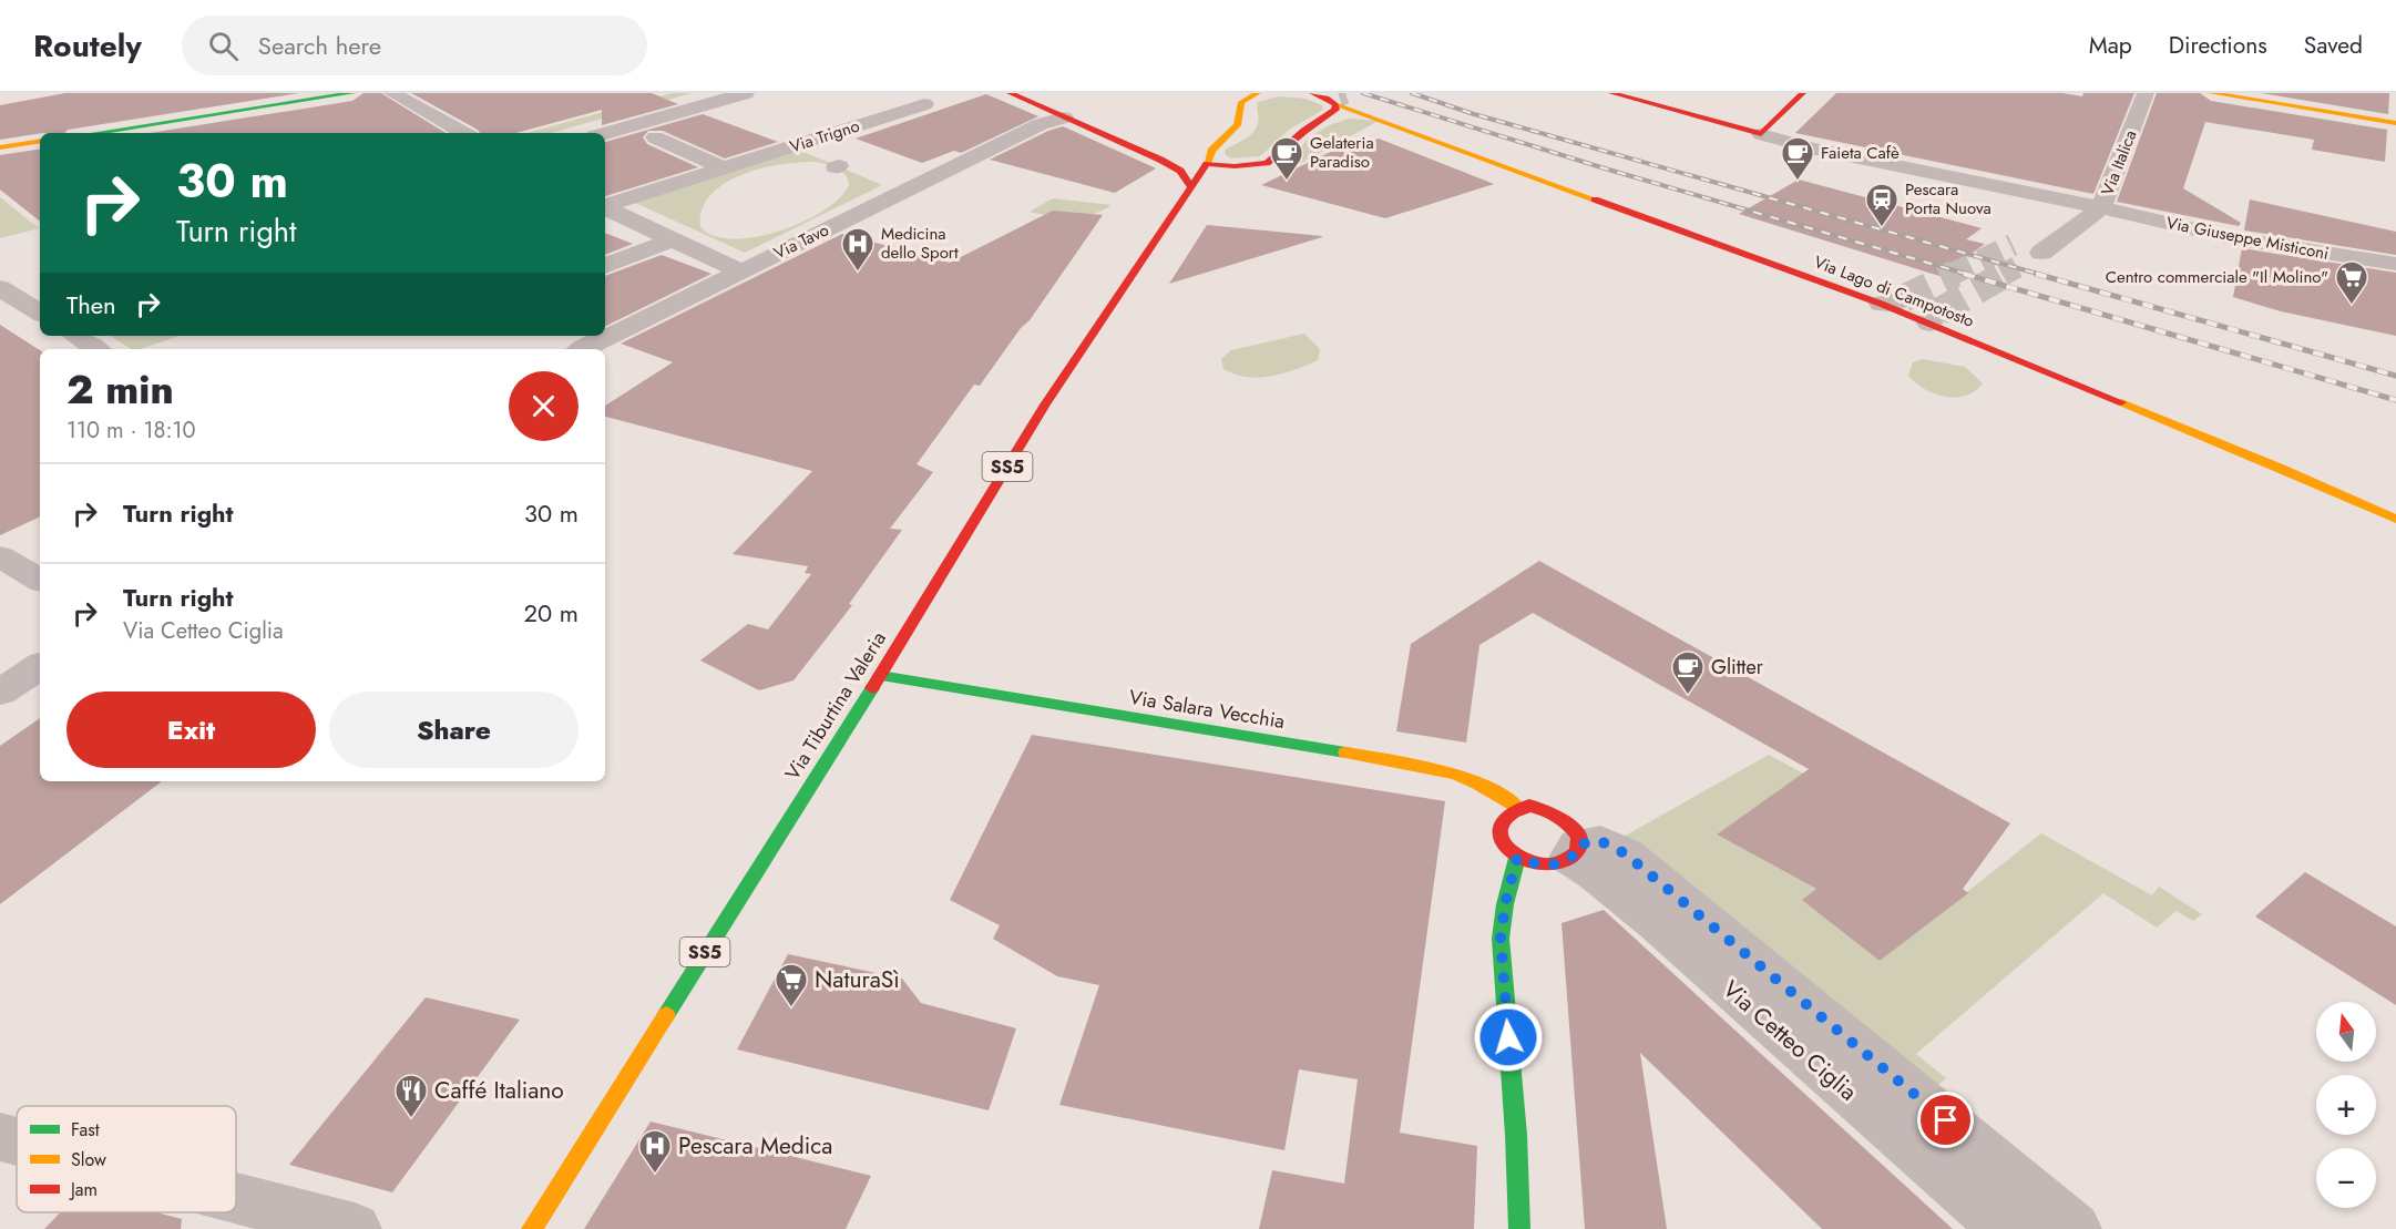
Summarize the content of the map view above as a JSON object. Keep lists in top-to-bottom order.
{
  "streets": {
    "street": [
      "Via Trigno",
      "Via Italica",
      "Via Giuseppe Misticoni",
      "Via Tavo",
      "Via Lago di Campotosto",
      "SS5",
      "Via Tiburtina Valeria",
      "Via Salara Vecchia",
      "Via Cetteo Ciglia"
    ]
  },
  "crossings": [
    ["Via Italica", "Via Giuseppe Misticoni"],
    ["SS5", "Via Tiburtina Valeria"],
    ["Via Tiburtina Valeria", "Via Salara Vecchia"],
    ["Via Salara Vecchia", "Via Cetteo Ciglia"]
  ],
  "places": {
    "cafe": ["Gelateria Paradiso", "Faieta Cafè", "Glitter"],
    "station": ["Pescara Porta Nuova"],
    "hospital": ["Medicina dello Sport", "Pescara Medica"],
    "supermarket": ["Centro commerciale \"Il Molino\"", "NaturaSì"],
    "restaurant": ["Caffé Italiano"]
  },
  "legend": ["Fast", "Slow", "Jam"],
  "north": "top",
  "page": {
    "header": "Routely",
    "search": "Search here",
    "nav": ["Map", "Directions", "Saved"],
    "turn": ["30 m", "Turn right"],
    "then": "Then",
    "heading": ["2 min", "110 m · 18:10"],
    "list": [
      {
        "name": "Turn right",
        "value": "30 m"
      },
      {
        "name": "Turn right",
        "note": "Via Cetteo Ciglia",
        "value": "20 m"
      }
    ],
    "buttons": ["Exit", "Share"],
    "map_buttons": ["+", "−"]
  }
}
